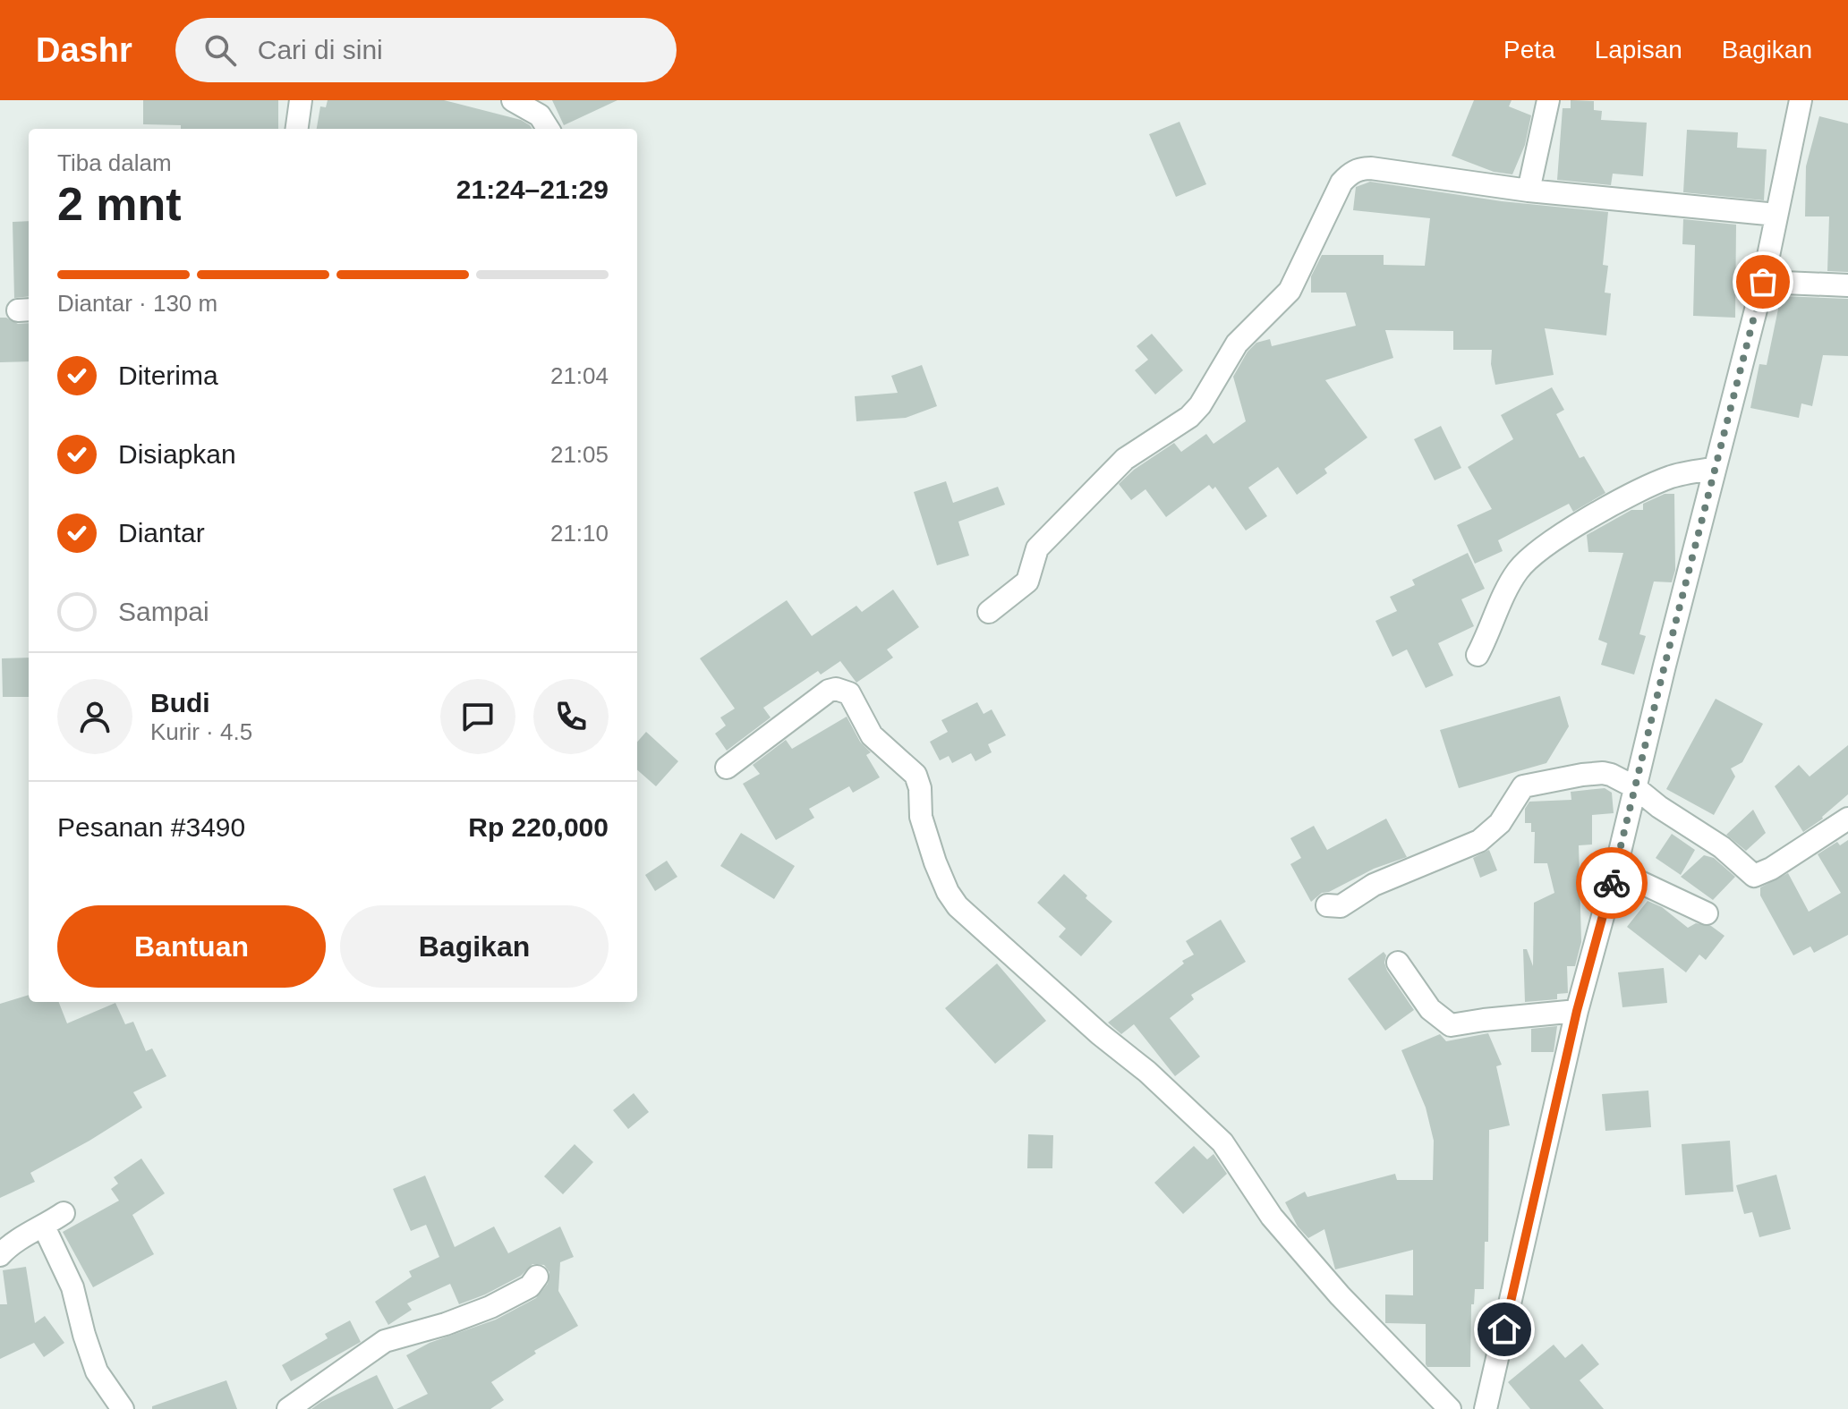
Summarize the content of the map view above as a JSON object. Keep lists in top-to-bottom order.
{
  "page": {
    "header": "Dashr",
    "search": "Cari di sini",
    "nav": ["Peta", "Lapisan", "Bagikan"],
    "heading": ["2 mnt", "Tiba dalam", "21:24–21:29"],
    "panel": [
      "Budi",
      "Kurir · 4.5",
      "Pesanan #3490",
      "Rp 220,000"
    ],
    "bar": "Diantar · 130 m",
    "list": [
      ["Diterima", "21:04"],
      ["Disiapkan", "21:05"],
      ["Diantar", "21:10"],
      "Sampai"
    ],
    "buttons": ["Bantuan", "Bagikan"]
  }
}
